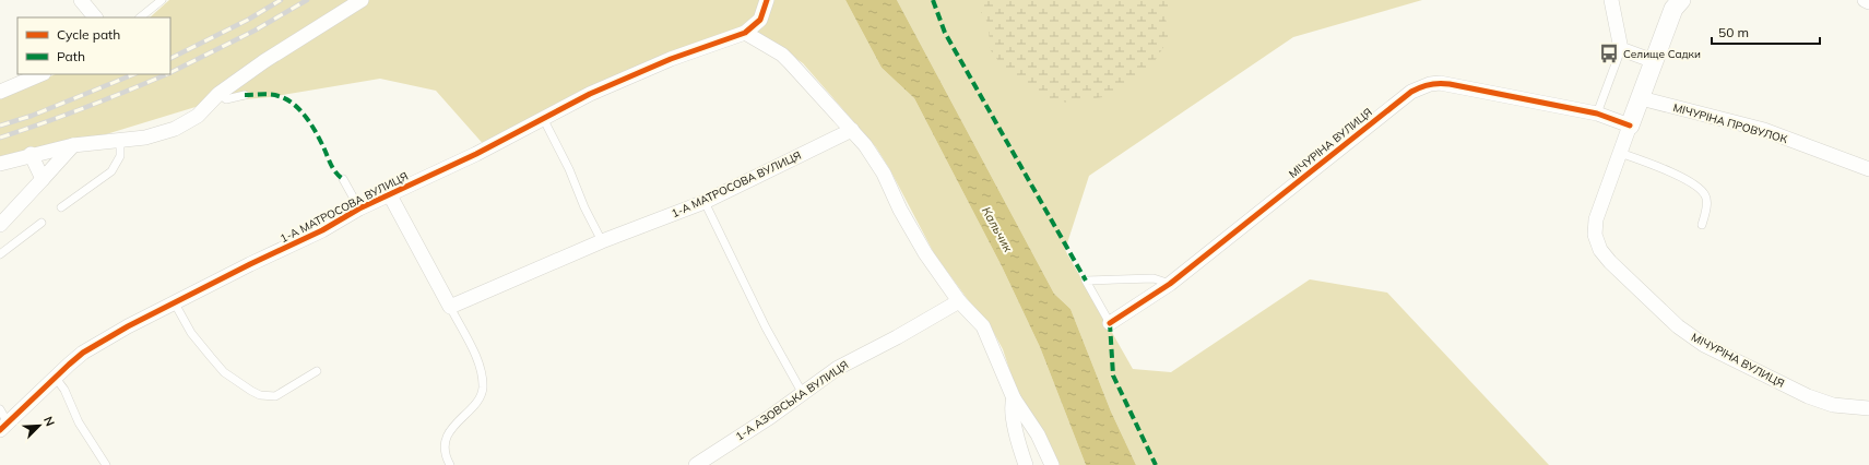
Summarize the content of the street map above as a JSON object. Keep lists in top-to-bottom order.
{
  "streets": {
    "street": [
      "МІЧУРІНА ПРОВУЛОК",
      "МІЧУРІНА ВУЛИЦЯ",
      "1-А МАТРОСОВА ВУЛИЦЯ",
      "1-А АЗОВСЬКА ВУЛИЦЯ"
    ]
  },
  "crossings": [
    ["МІЧУРІНА ПРОВУЛОК", "МІЧУРІНА ВУЛИЦЯ"]
  ],
  "water": ["Кальчик"],
  "places": {
    "bus stop": ["Селище Садки"]
  },
  "legend": ["Cycle path", "Path"],
  "scale_bar": "50 m",
  "north": "top right"
}
